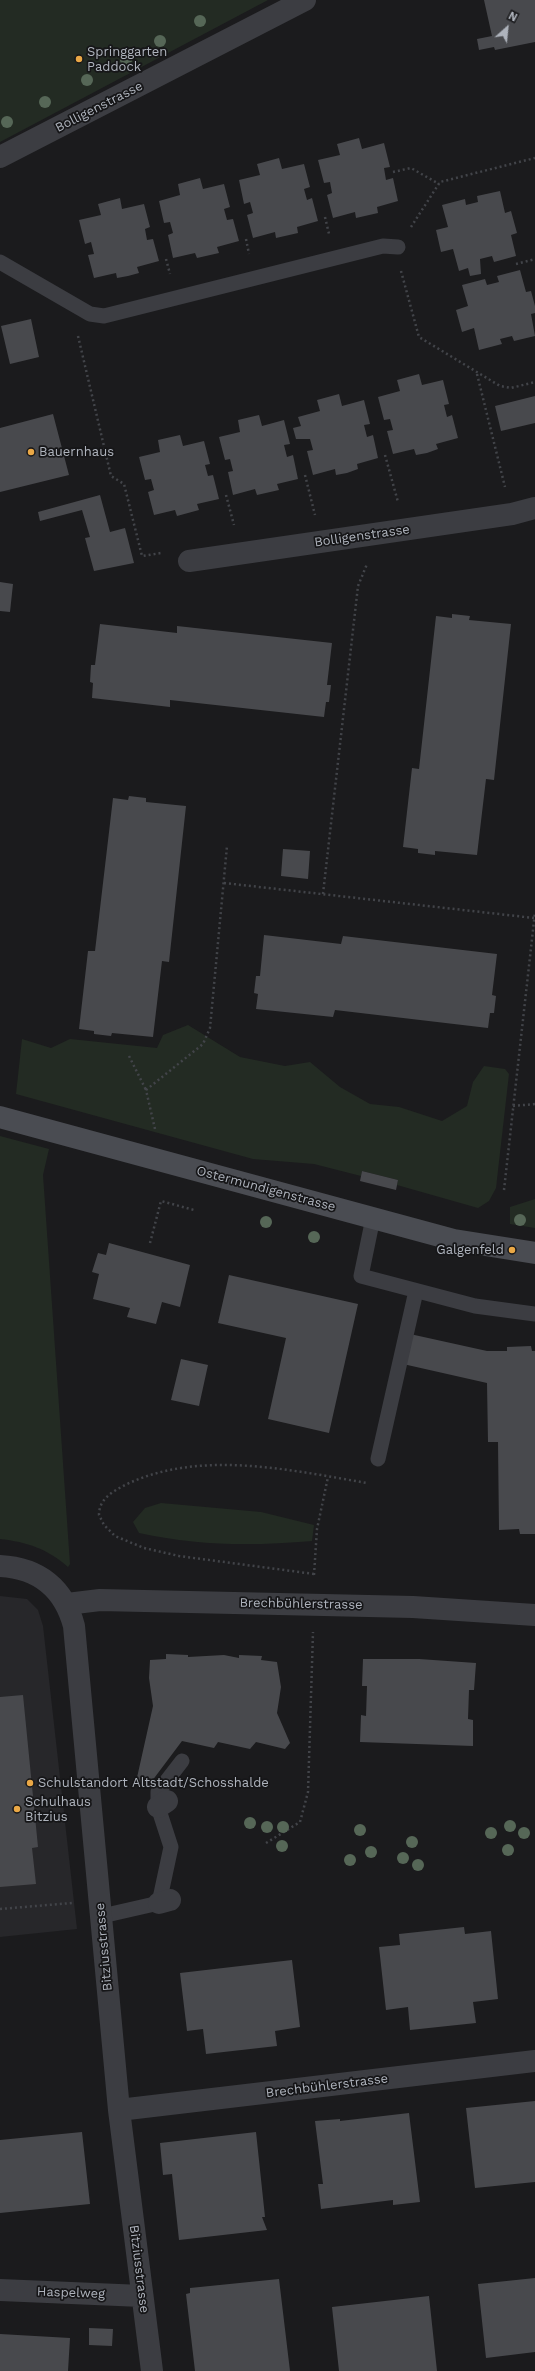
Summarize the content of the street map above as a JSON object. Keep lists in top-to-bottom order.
{
  "streets": {
    "main road": ["Ostermundigenstrasse"],
    "street": [
      "Bolligenstrasse",
      "Brechbühlerstrasse",
      "Bitziusstrasse",
      "Haspelweg"
    ]
  },
  "crossings": [
    ["Brechbühlerstrasse", "Bitziusstrasse"],
    ["Bitziusstrasse", "Haspelweg"]
  ],
  "places": [
    "Springgarten Paddock",
    "Bauernhaus",
    "Galgenfeld",
    "Schulstandort Altstadt/Schosshalde",
    "Schulhaus Bitzius"
  ],
  "north": "top right"
}
